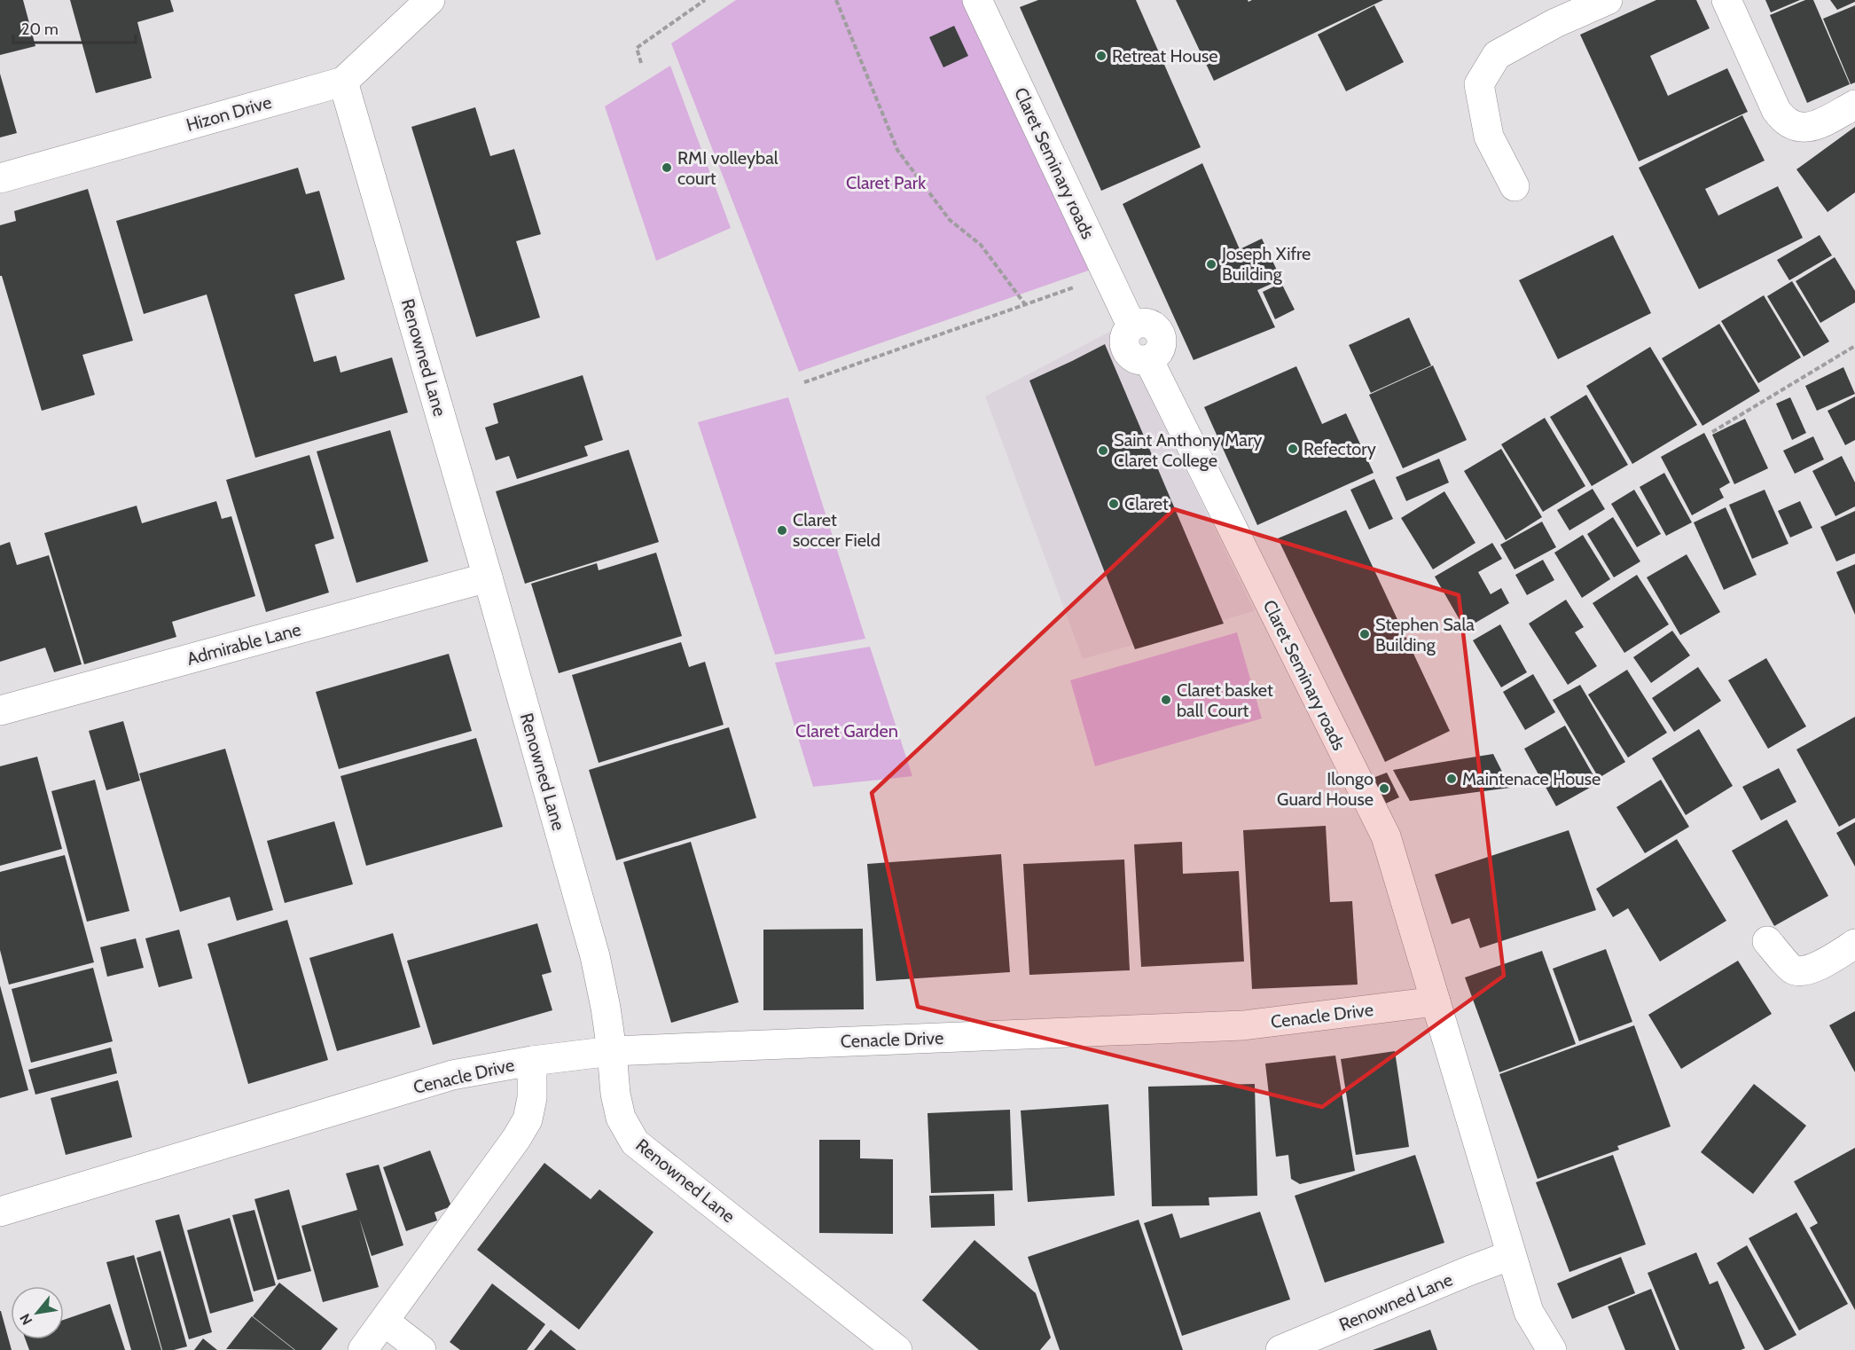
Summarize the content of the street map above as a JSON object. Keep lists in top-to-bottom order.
{
  "streets": {
    "street": [
      "Hizon Drive",
      "Claret Seminary roads",
      "Renowned Lane",
      "Admirable Lane",
      "Cenacle Drive"
    ]
  },
  "crossings": [
    ["Hizon Drive", "Renowned Lane"],
    ["Claret Seminary roads", "Cenacle Drive"],
    ["Renowned Lane", "Admirable Lane"],
    ["Renowned Lane", "Cenacle Drive"]
  ],
  "parks": ["Claret Park", "Claret Garden"],
  "places": [
    "Retreat House",
    "RMI volleybal court",
    "Joseph Xifre Building",
    "Refectory",
    "Saint Anthony Mary Claret College",
    "Claret",
    "Claret soccer Field",
    "Stephen Sala Building",
    "Claret basket ball Court",
    "Maintenace House",
    "Ilongo Guard House"
  ],
  "scale_bar": "20 m",
  "north": "bottom left"
}
